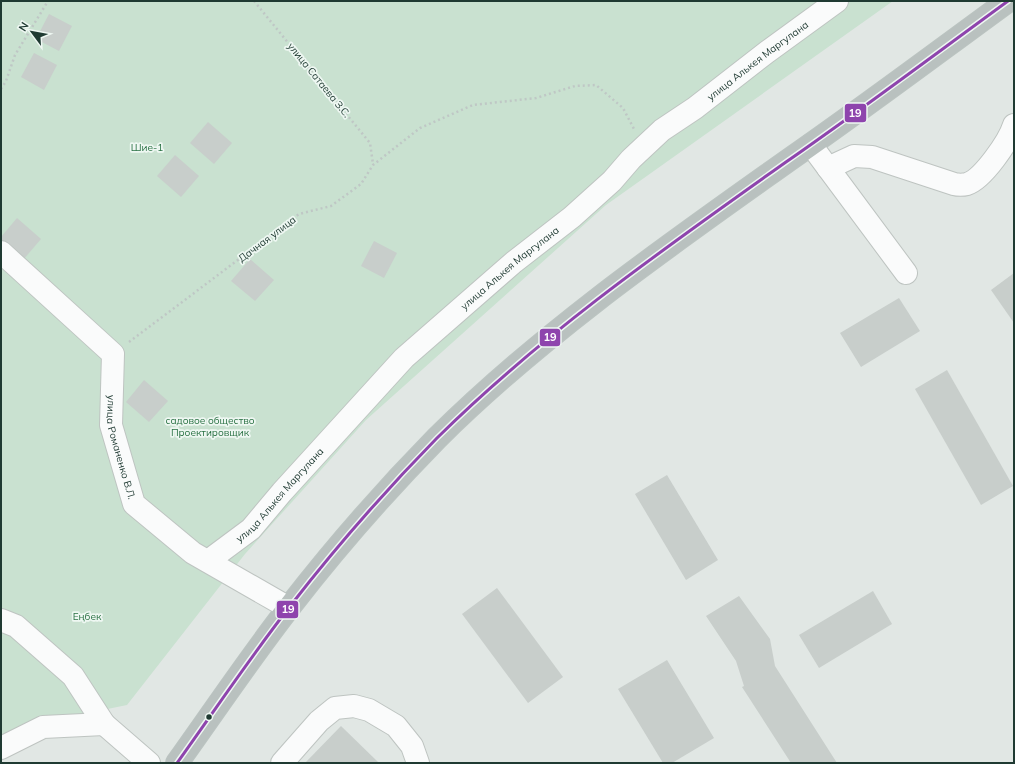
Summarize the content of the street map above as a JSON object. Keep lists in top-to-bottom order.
{
  "streets": {
    "street": ["улица Алькея Маргулана", "улица Романенко В.Л."],
    "path": ["улица Сатаева З.С.", "Дачная улица"]
  },
  "crossings": [
    ["улица Алькея Маргулана", "Дачная улица"],
    ["улица Алькея Маргулана", "улица Романенко В.Л."],
    ["улица Сатаева З.С.", "Дачная улица"],
    ["Дачная улица", "улица Романенко В.Л."]
  ],
  "parks": ["Шие-1", "садовое общество Проектировщик", "Еңбек"],
  "lines": ["transit line 19"],
  "north": "top left"
}
